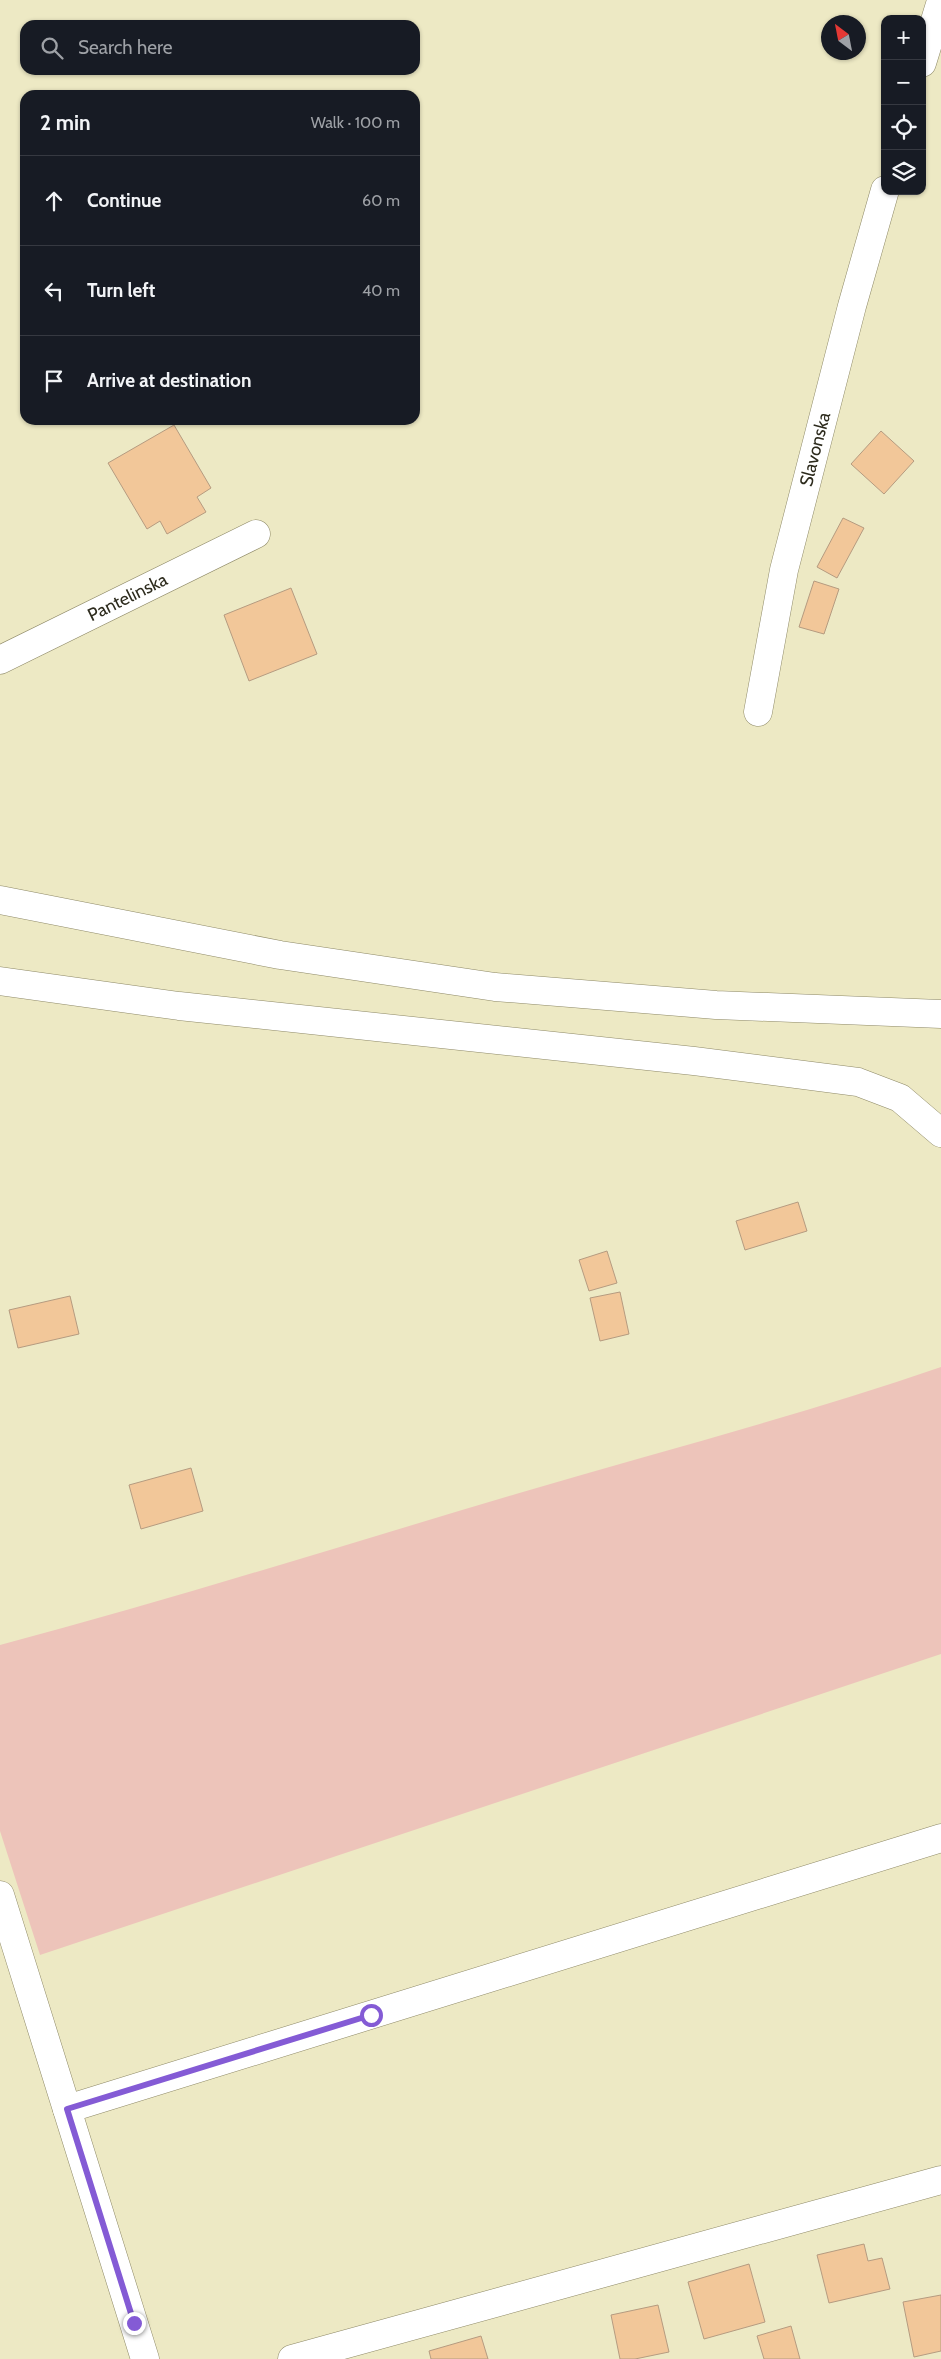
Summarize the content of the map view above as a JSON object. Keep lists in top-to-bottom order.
{
  "streets": {
    "street": ["Slavonska", "Pantelinska"]
  },
  "north": "top left",
  "page": {
    "map_buttons": ["+", "−"],
    "search": "Search here",
    "heading": ["2 min", "Walk · 100 m"],
    "list": [
      ["Continue", "60 m"],
      ["Turn left", "40 m"],
      "Arrive at destination"
    ]
  }
}
